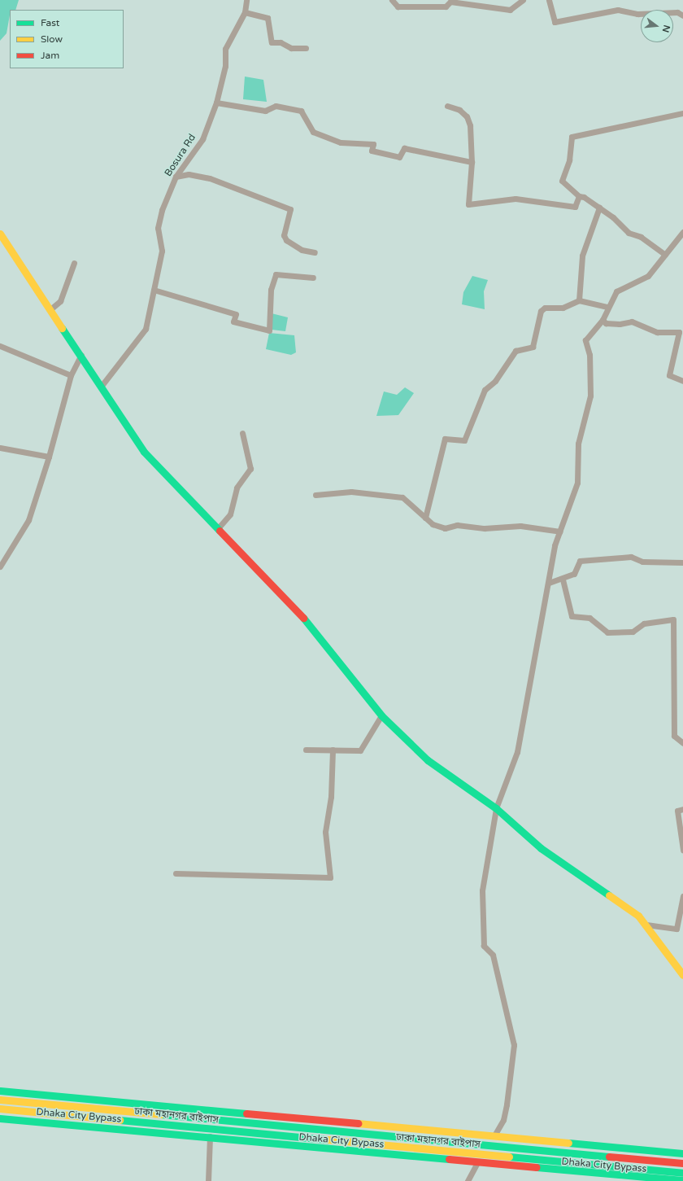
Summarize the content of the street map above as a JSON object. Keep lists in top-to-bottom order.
{
  "streets": {
    "main road": ["Dhaka City Bypass", "ঢাকা মহানগর বাইপাস"],
    "street": ["Bosura Rd"]
  },
  "legend": ["Fast", "Slow", "Jam"],
  "north": "right"
}
